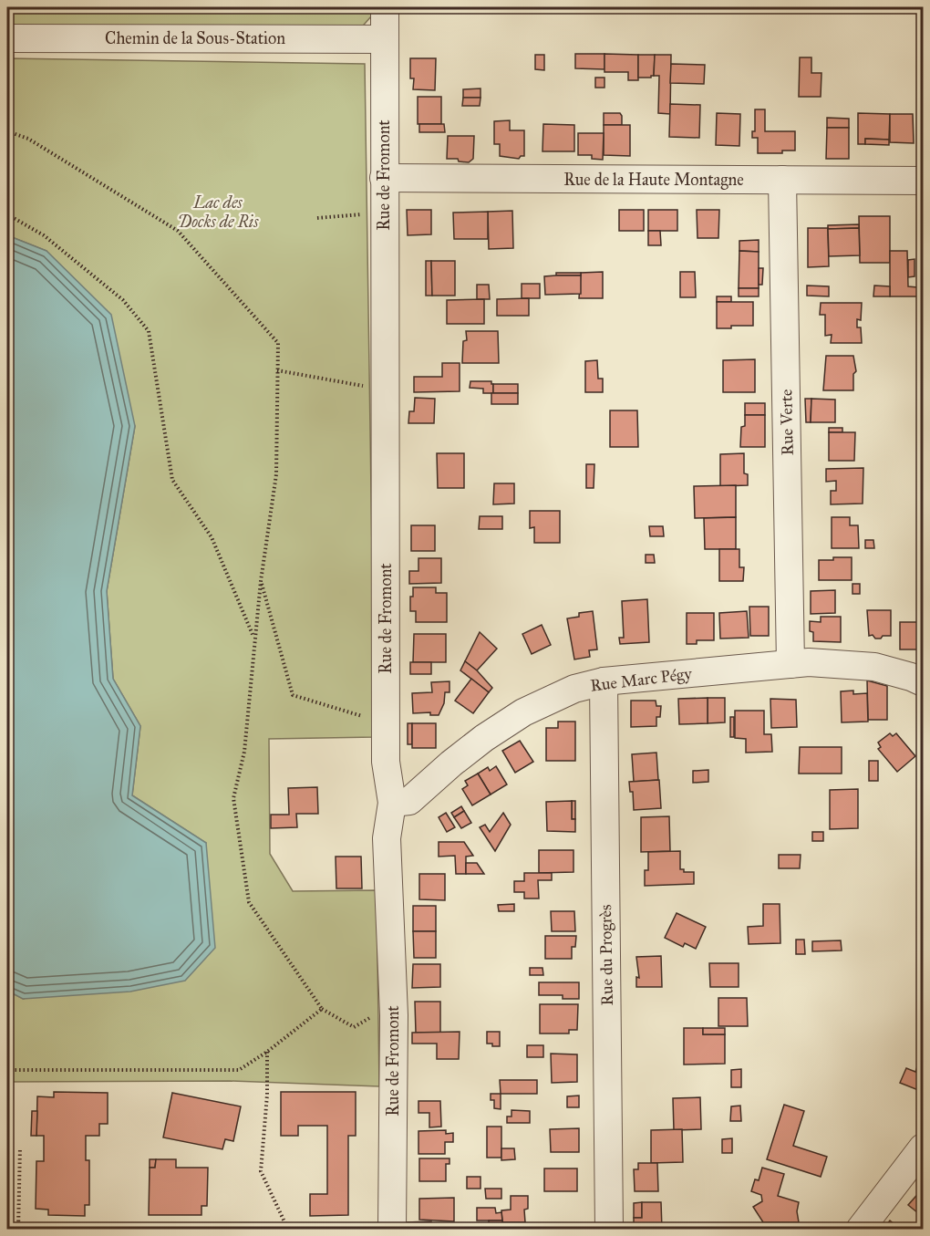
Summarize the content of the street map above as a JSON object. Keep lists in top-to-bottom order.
{
  "streets": {
    "street": [
      "Chemin de la Sous-Station",
      "Rue de Fromont",
      "Rue de la Haute Montagne",
      "Rue Verte",
      "Rue Marc Pégy",
      "Rue du Progrès"
    ]
  },
  "crossings": [
    ["Chemin de la Sous-Station", "Rue de Fromont"],
    ["Rue de Fromont", "Rue de la Haute Montagne"],
    ["Rue de Fromont", "Rue Marc Pégy"],
    ["Rue de la Haute Montagne", "Rue Verte"],
    ["Rue Verte", "Rue Marc Pégy"],
    ["Rue Marc Pégy", "Rue du Progrès"]
  ],
  "parks": ["Lac des Docks de Ris"]
}
